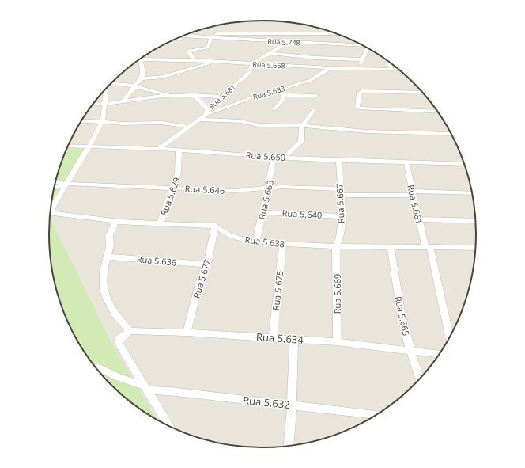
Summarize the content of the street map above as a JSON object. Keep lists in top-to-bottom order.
{
  "streets": {
    "street": [
      "Rua 5.748",
      "Rua 5.658",
      "Rua 5.683",
      "Rua 5.681",
      "Rua 5.650",
      "Rua 5.646",
      "Rua 5.629",
      "Rua 5.663",
      "Rua 5.667",
      "Rua 5.661",
      "Rua 5.640",
      "Rua 5.638",
      "Rua 5.636",
      "Rua 5.677",
      "Rua 5.675",
      "Rua 5.669",
      "Rua 5.665",
      "Rua 5.634",
      "Rua 5.632"
    ]
  },
  "crossings": [
    ["Rua 5.658", "Rua 5.683"],
    ["Rua 5.658", "Rua 5.681"],
    ["Rua 5.683", "Rua 5.681"],
    ["Rua 5.681", "Rua 5.650"],
    ["Rua 5.650", "Rua 5.629"],
    ["Rua 5.650", "Rua 5.663"],
    ["Rua 5.650", "Rua 5.667"],
    ["Rua 5.650", "Rua 5.661"],
    ["Rua 5.646", "Rua 5.629"],
    ["Rua 5.646", "Rua 5.663"],
    ["Rua 5.646", "Rua 5.667"],
    ["Rua 5.646", "Rua 5.661"],
    ["Rua 5.663", "Rua 5.640"],
    ["Rua 5.663", "Rua 5.638"],
    ["Rua 5.667", "Rua 5.640"],
    ["Rua 5.667", "Rua 5.638"],
    ["Rua 5.667", "Rua 5.669"],
    ["Rua 5.661", "Rua 5.638"],
    ["Rua 5.638", "Rua 5.677"],
    ["Rua 5.638", "Rua 5.675"],
    ["Rua 5.638", "Rua 5.669"],
    ["Rua 5.638", "Rua 5.665"],
    ["Rua 5.636", "Rua 5.677"],
    ["Rua 5.677", "Rua 5.634"],
    ["Rua 5.675", "Rua 5.634"],
    ["Rua 5.669", "Rua 5.634"],
    ["Rua 5.665", "Rua 5.634"]
  ]
}
